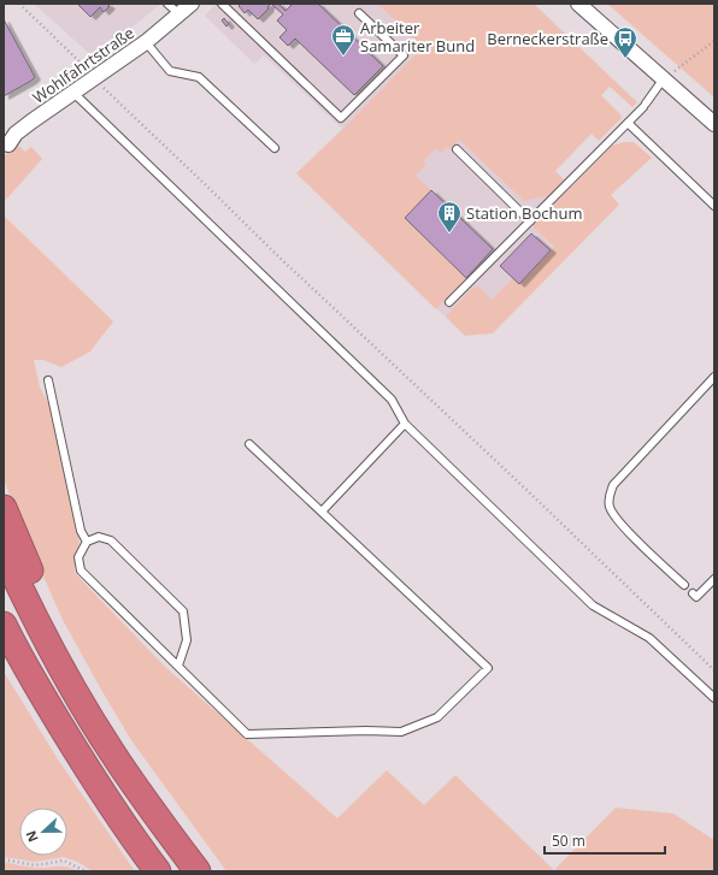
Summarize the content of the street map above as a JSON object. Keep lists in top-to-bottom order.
{
  "streets": {
    "street": ["Wohlfahrtstraße"]
  },
  "places": {
    "office": ["Arbeiter Samariter Bund"],
    "bus stop": ["Berneckerstraße"],
    "building": ["Station Bochum"]
  },
  "scale_bar": "50 m",
  "north": "left"
}
